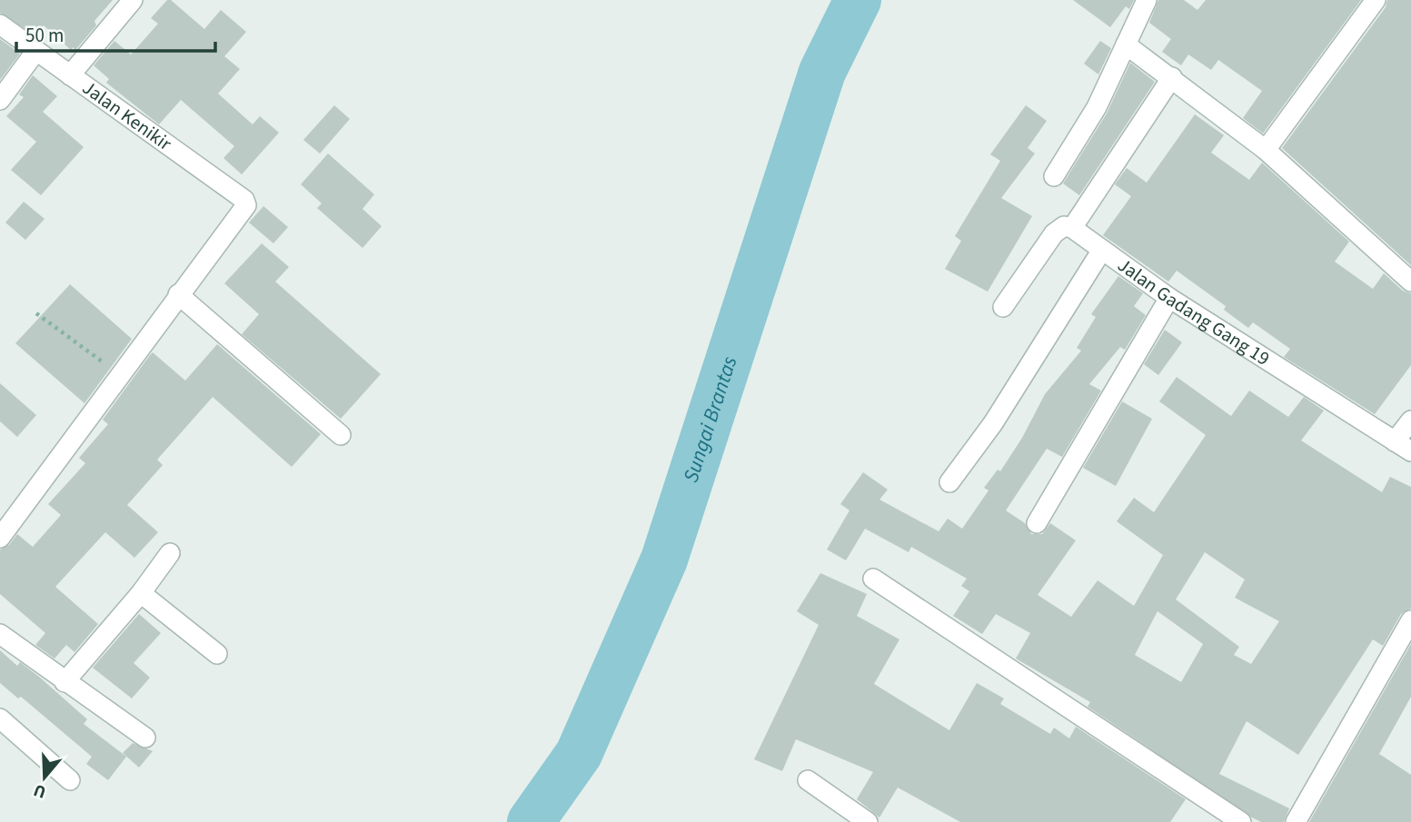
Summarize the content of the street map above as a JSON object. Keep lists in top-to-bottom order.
{
  "streets": {
    "street": ["Jalan Kenikir", "Jalan Gadang Gang 19"]
  },
  "water": ["Sungai Brantas"],
  "scale_bar": "50 m",
  "north": "bottom"
}
